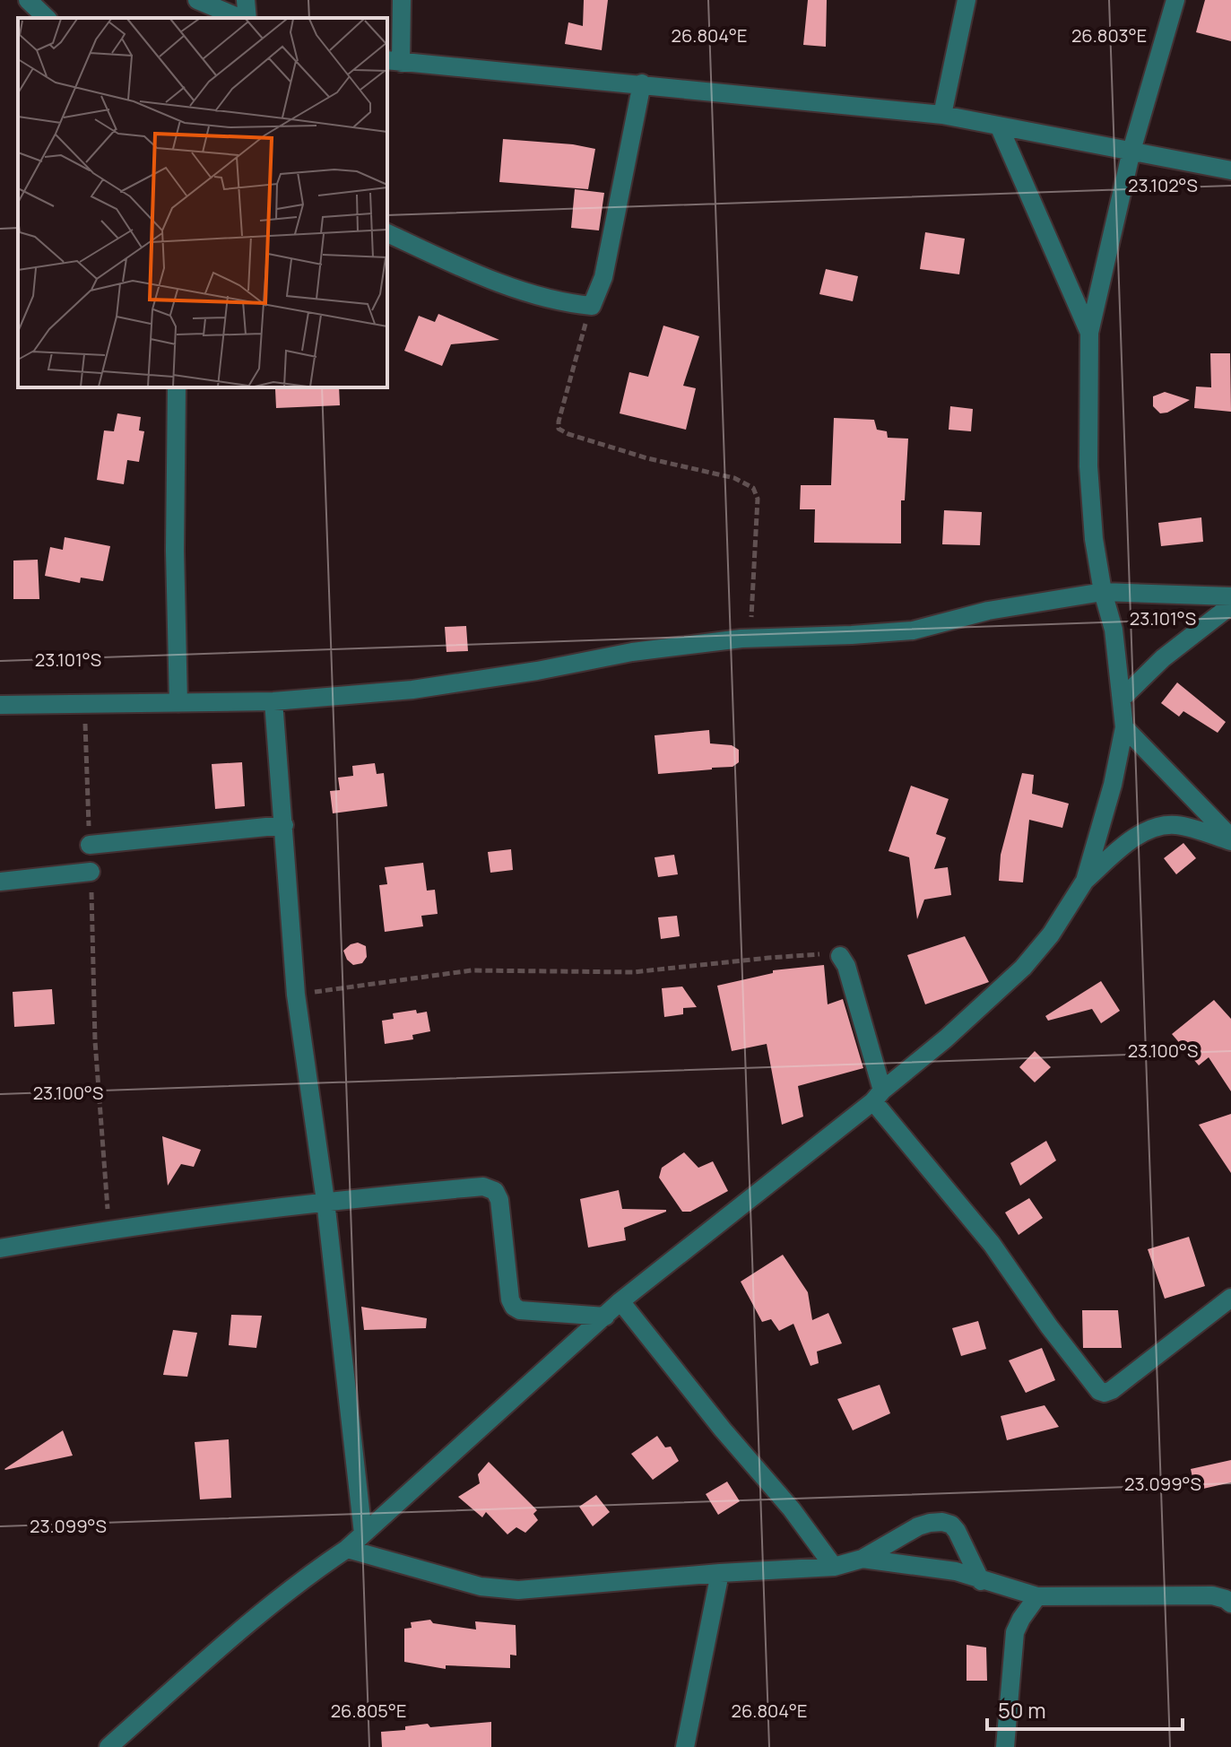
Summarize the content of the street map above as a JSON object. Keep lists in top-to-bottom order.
{
  "scale_bar": "50 m",
  "coordinates": [
    "26.804°E",
    "26.803°E",
    "23.102°S",
    "23.101°S",
    "23.100°S",
    "23.099°S",
    "26.805°E"
  ]
}
